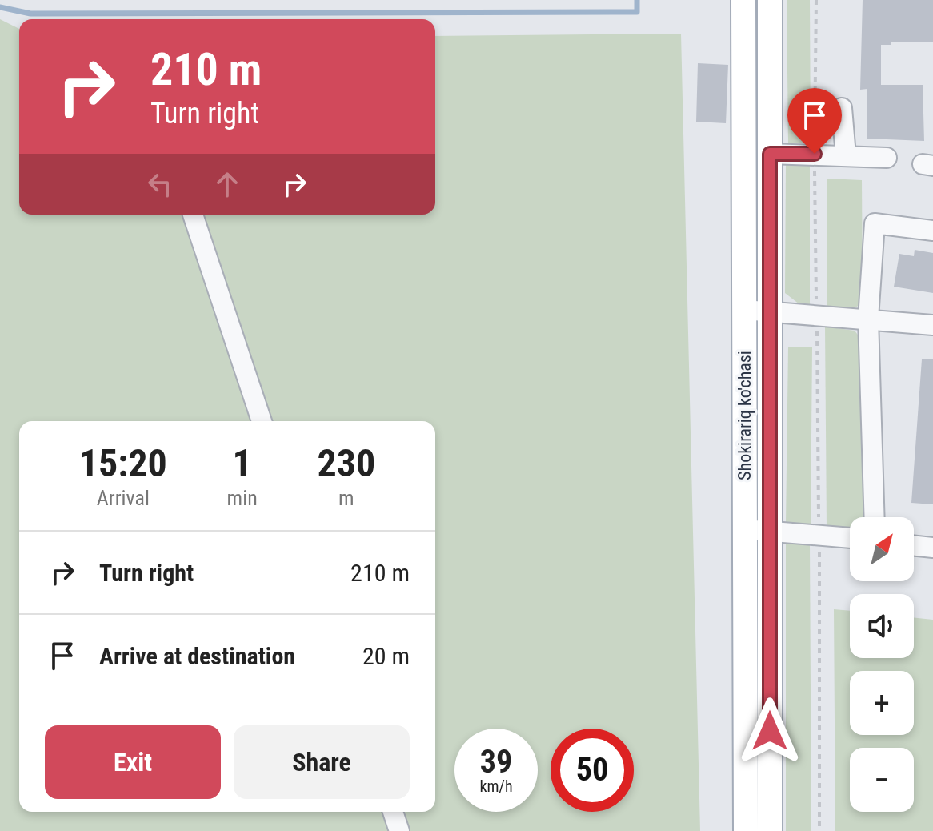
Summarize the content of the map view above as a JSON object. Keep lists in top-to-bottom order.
{
  "streets": {
    "main road": ["Shokirariq ko'chasi"]
  },
  "north": "top right",
  "page": {
    "turn": ["210 m", "Turn right"],
    "eta": [
      "15:20",
      "Arrival",
      "1",
      "min",
      "230",
      "m"
    ],
    "map_buttons": ["+", "−"],
    "list": [
      {
        "name": "Turn right",
        "value": "210 m"
      },
      {
        "name": "Arrive at destination",
        "value": "20 m"
      }
    ],
    "buttons": ["Exit", "Share"],
    "speed": "39 km/h",
    "limit": "50"
  }
}
